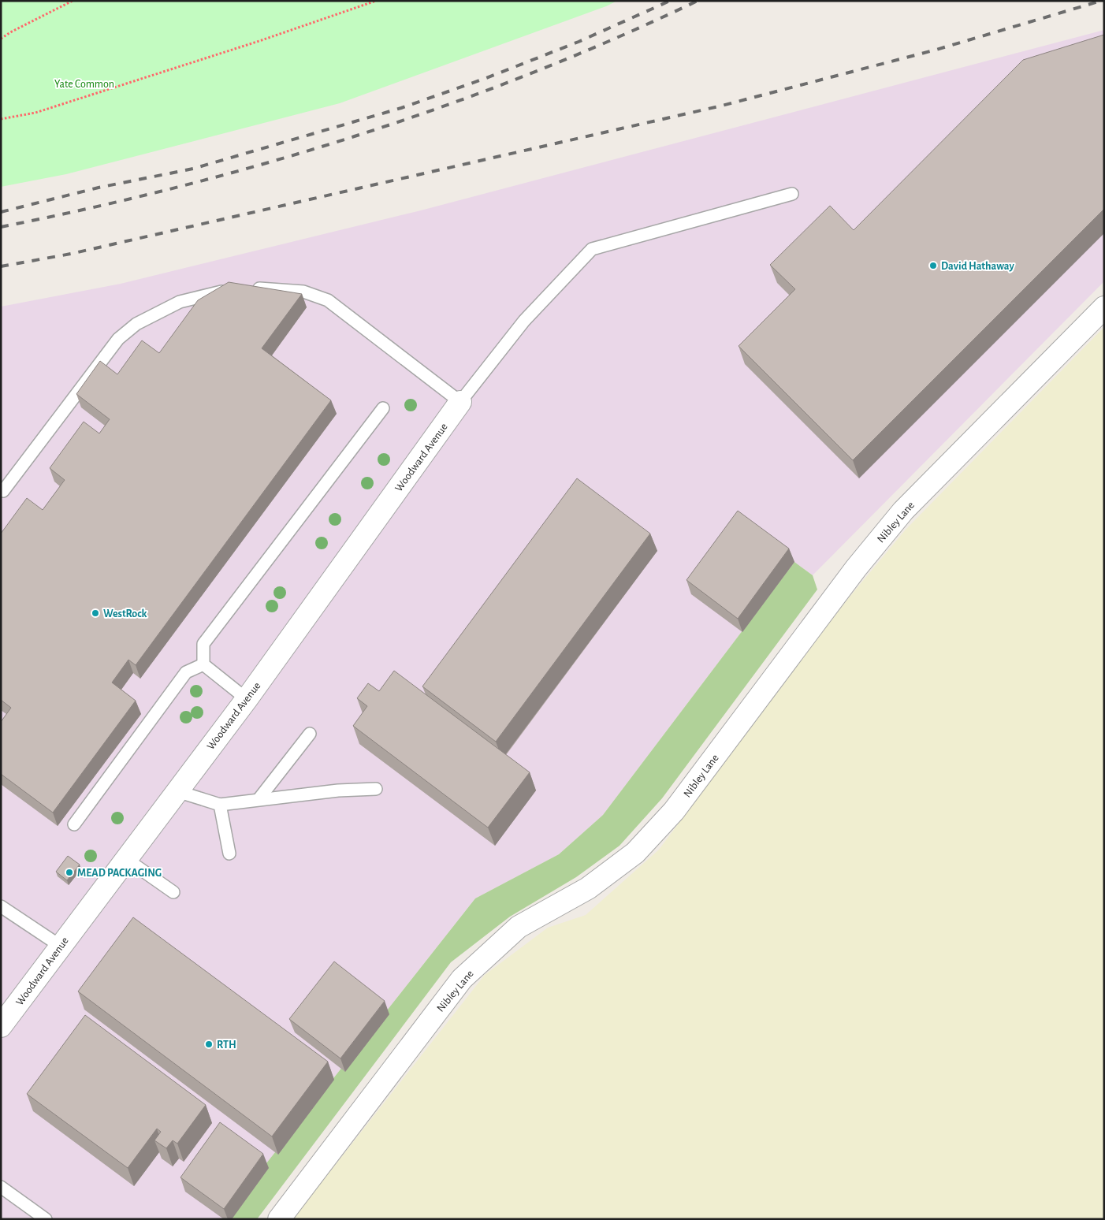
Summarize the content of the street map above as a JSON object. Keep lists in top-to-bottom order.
{
  "streets": {
    "street": ["Woodward Avenue", "Nibley Lane"]
  },
  "parks": ["Yate Common"],
  "places": [
    "David Hathaway",
    "WestRock",
    "MEAD PACKAGING",
    "RTH"
  ]
}
